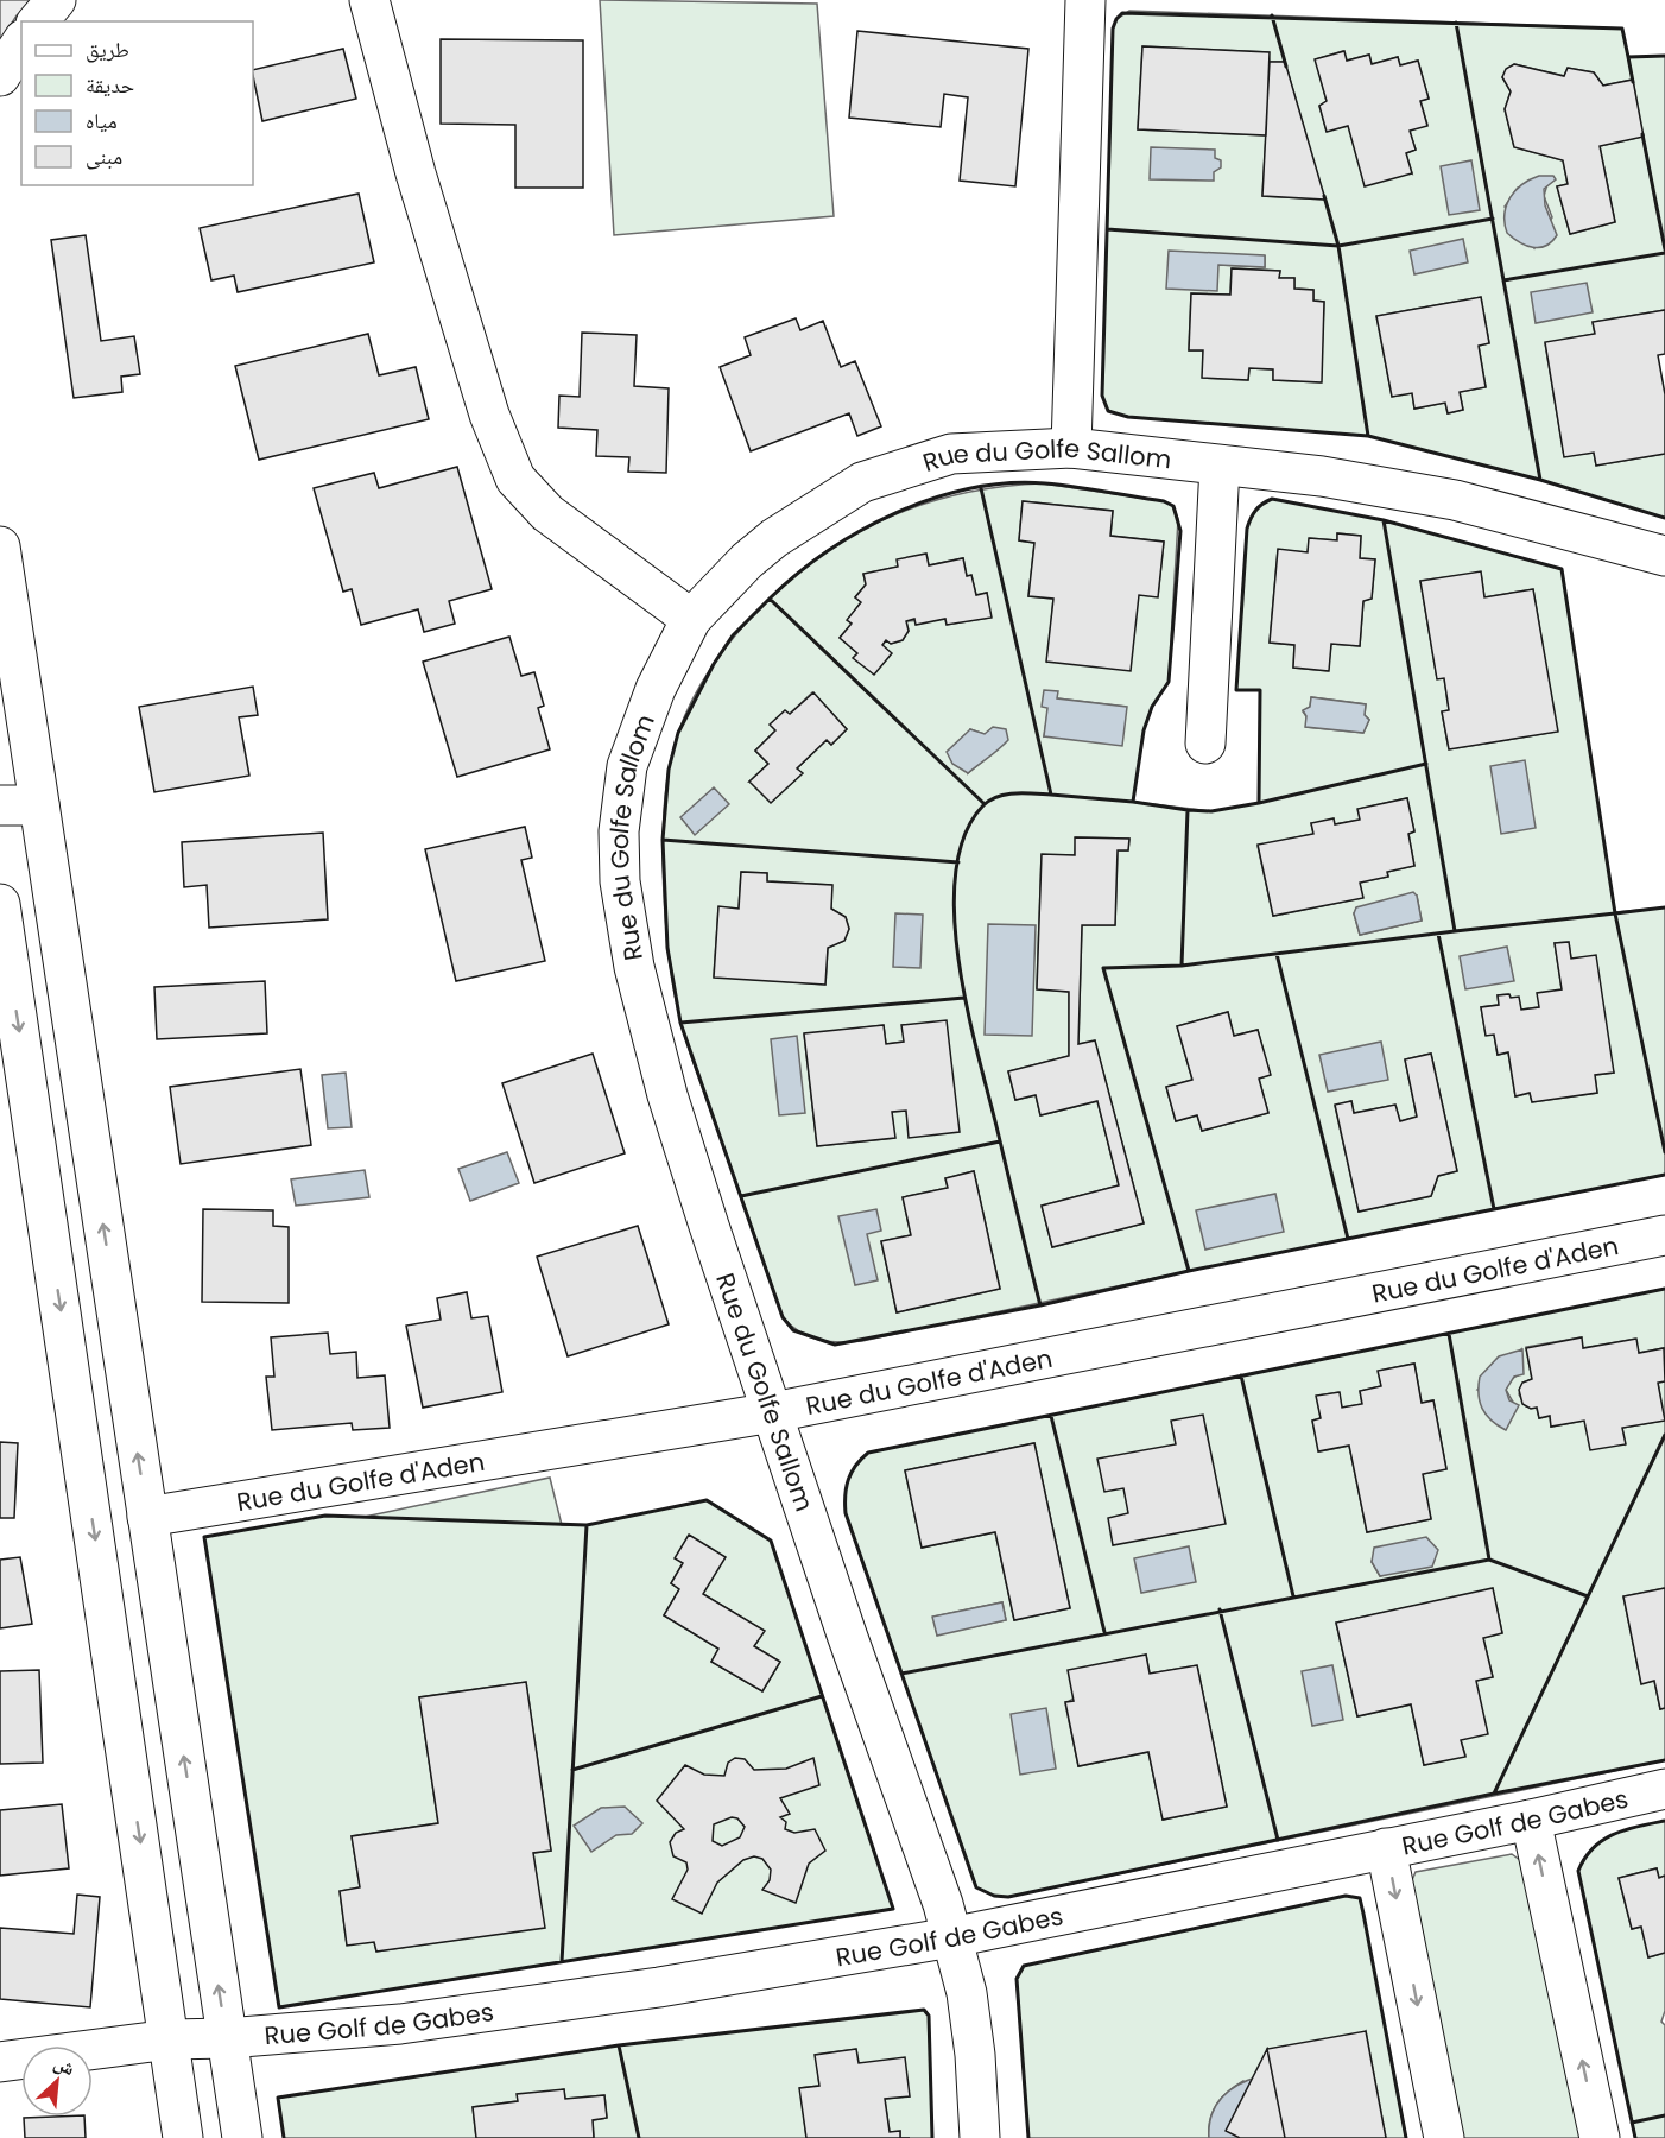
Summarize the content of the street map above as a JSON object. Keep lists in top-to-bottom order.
{
  "streets": {
    "street": ["Rue du Golfe Sallom", "Rue du Golfe d'Aden", "Rue Golf de Gabes"]
  },
  "crossings": [
    ["Rue du Golfe Sallom", "Rue du Golfe d'Aden"],
    ["Rue du Golfe Sallom", "Rue Golf de Gabes"]
  ],
  "legend": [
    "طريق",
    "حديقة",
    "مياه",
    "مبنى"
  ],
  "north": "top right"
}
